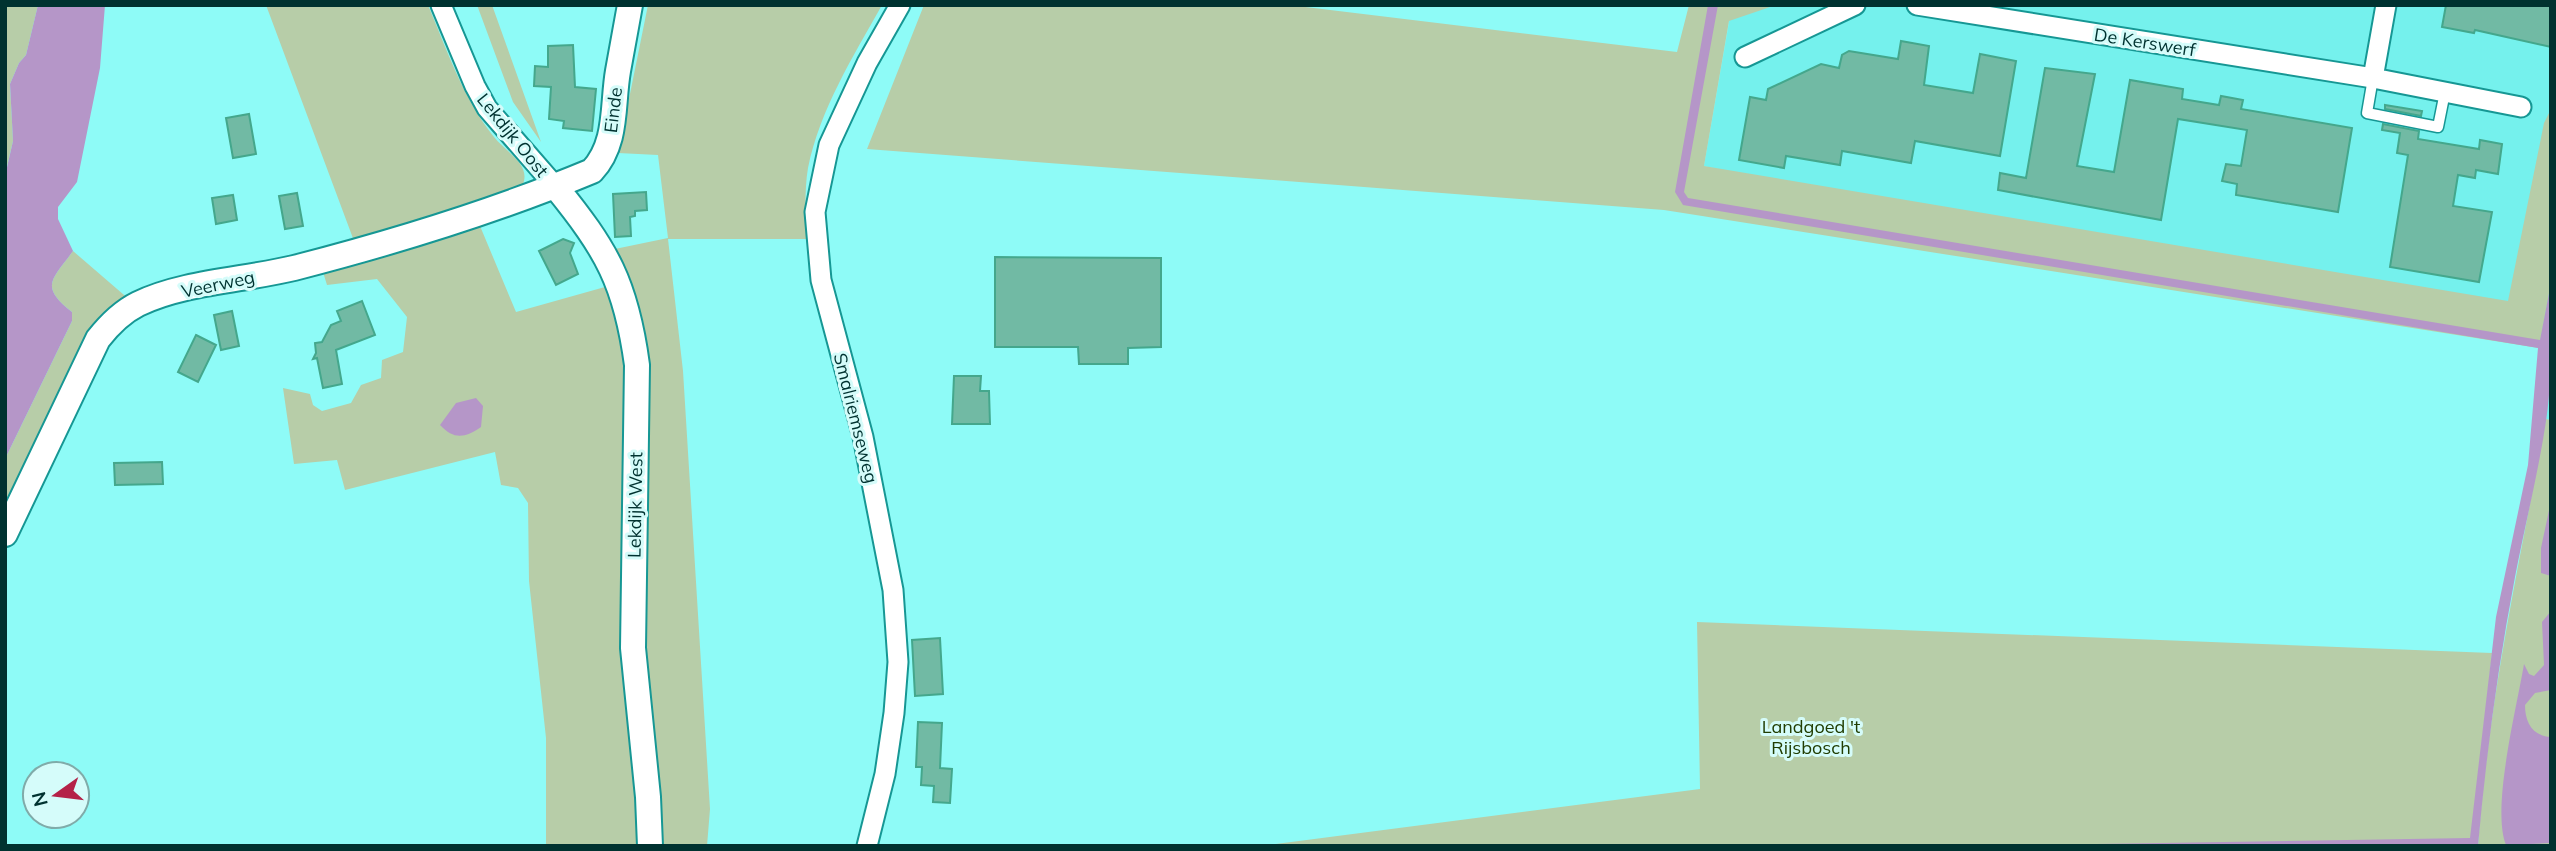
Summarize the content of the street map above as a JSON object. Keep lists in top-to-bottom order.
{
  "streets": {
    "street": [
      "De Kerswerf",
      "Einde",
      "Lekdijk Oost",
      "Veerweg",
      "Smalriemseweg",
      "Lekdijk West"
    ]
  },
  "crossings": [
    ["Einde", "Lekdijk Oost"],
    ["Einde", "Veerweg"],
    ["Einde", "Lekdijk West"],
    ["Lekdijk Oost", "Veerweg"],
    ["Lekdijk Oost", "Lekdijk West"],
    ["Veerweg", "Lekdijk West"]
  ],
  "parks": ["Landgoed 't Rijsbosch"],
  "north": "left"
}
